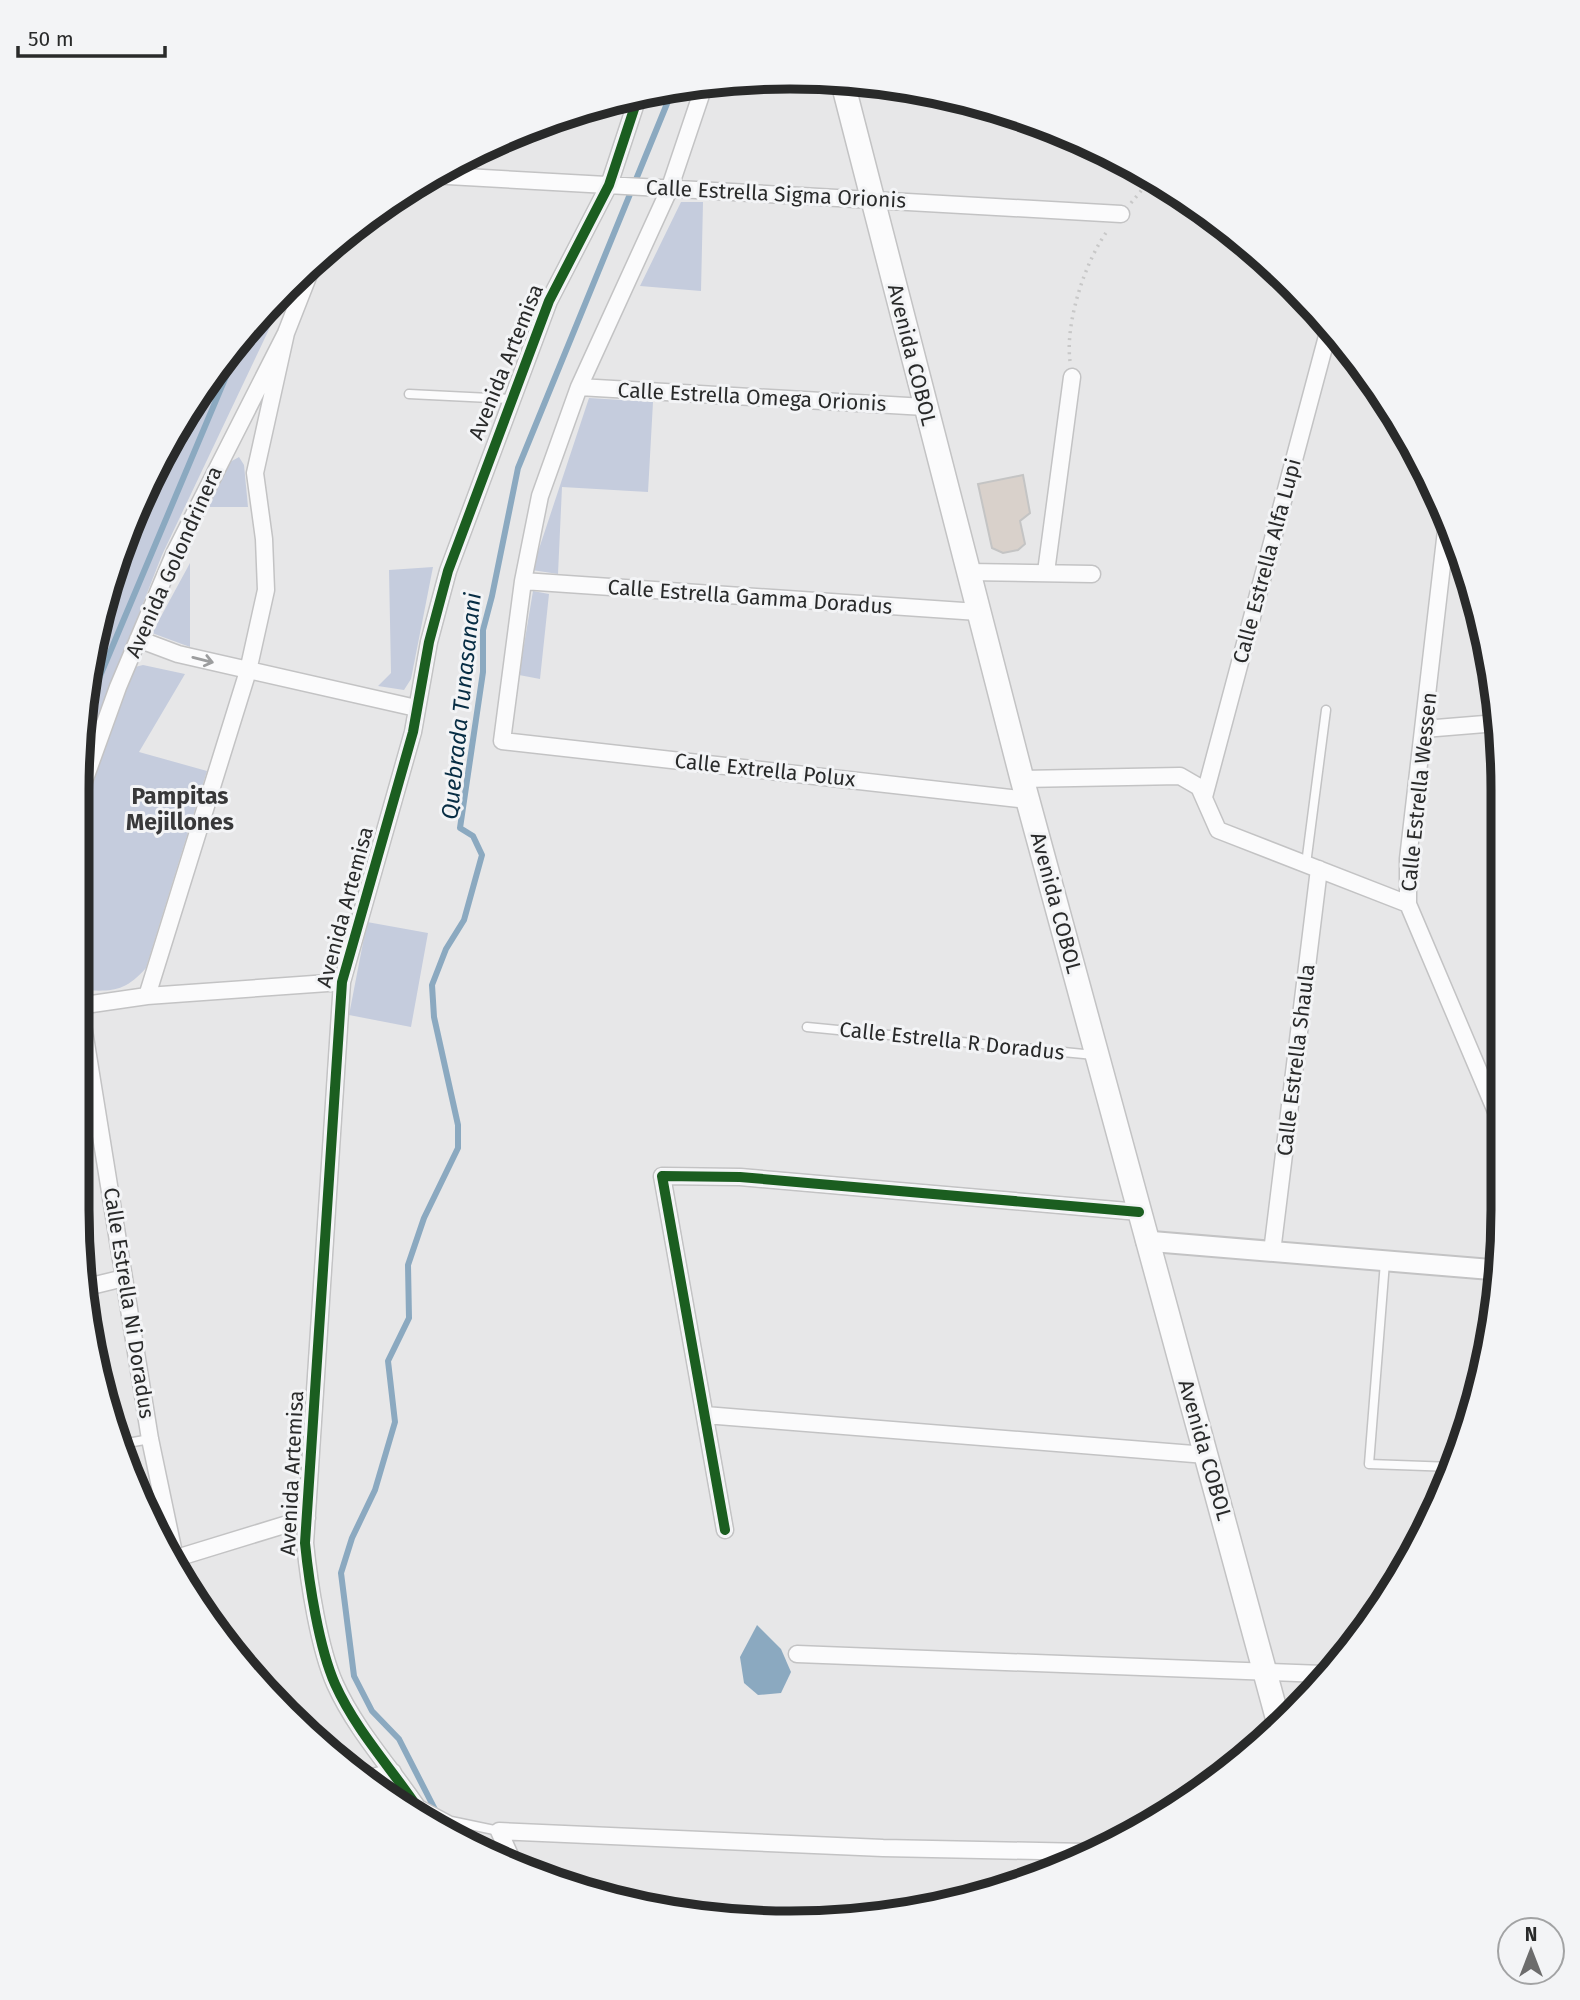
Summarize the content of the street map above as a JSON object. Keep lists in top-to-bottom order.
{
  "streets": {
    "main road": ["Avenida COBOL"],
    "street": [
      "Calle Estrella Sigma Orionis",
      "Avenida Artemisa",
      "Calle Estrella Omega Orionis",
      "Calle Estrella Alfa Lupi",
      "Avenida Golondrinera",
      "Calle Estrella Gamma Doradus",
      "Calle Extrella Polux",
      "Calle Estrella Wessen",
      "Calle Estrella Shaula",
      "Calle Estrella Ni Doradus"
    ],
    "lane": ["Calle Estrella R Doradus"]
  },
  "crossings": [
    ["Calle Estrella Sigma Orionis", "Avenida COBOL"],
    ["Calle Estrella Sigma Orionis", "Avenida Artemisa"],
    ["Avenida COBOL", "Calle Estrella Omega Orionis"],
    ["Avenida COBOL", "Calle Estrella Gamma Doradus"],
    ["Avenida COBOL", "Calle Extrella Polux"],
    ["Avenida COBOL", "Calle Estrella R Doradus"],
    ["Calle Estrella Alfa Lupi", "Calle Extrella Polux"],
    ["Calle Estrella Gamma Doradus", "Calle Extrella Polux"]
  ],
  "districts": ["Pampitas Mejillones"],
  "water": ["Quebrada Tunasanani"],
  "scale_bar": "50 m",
  "north": "top"
}
